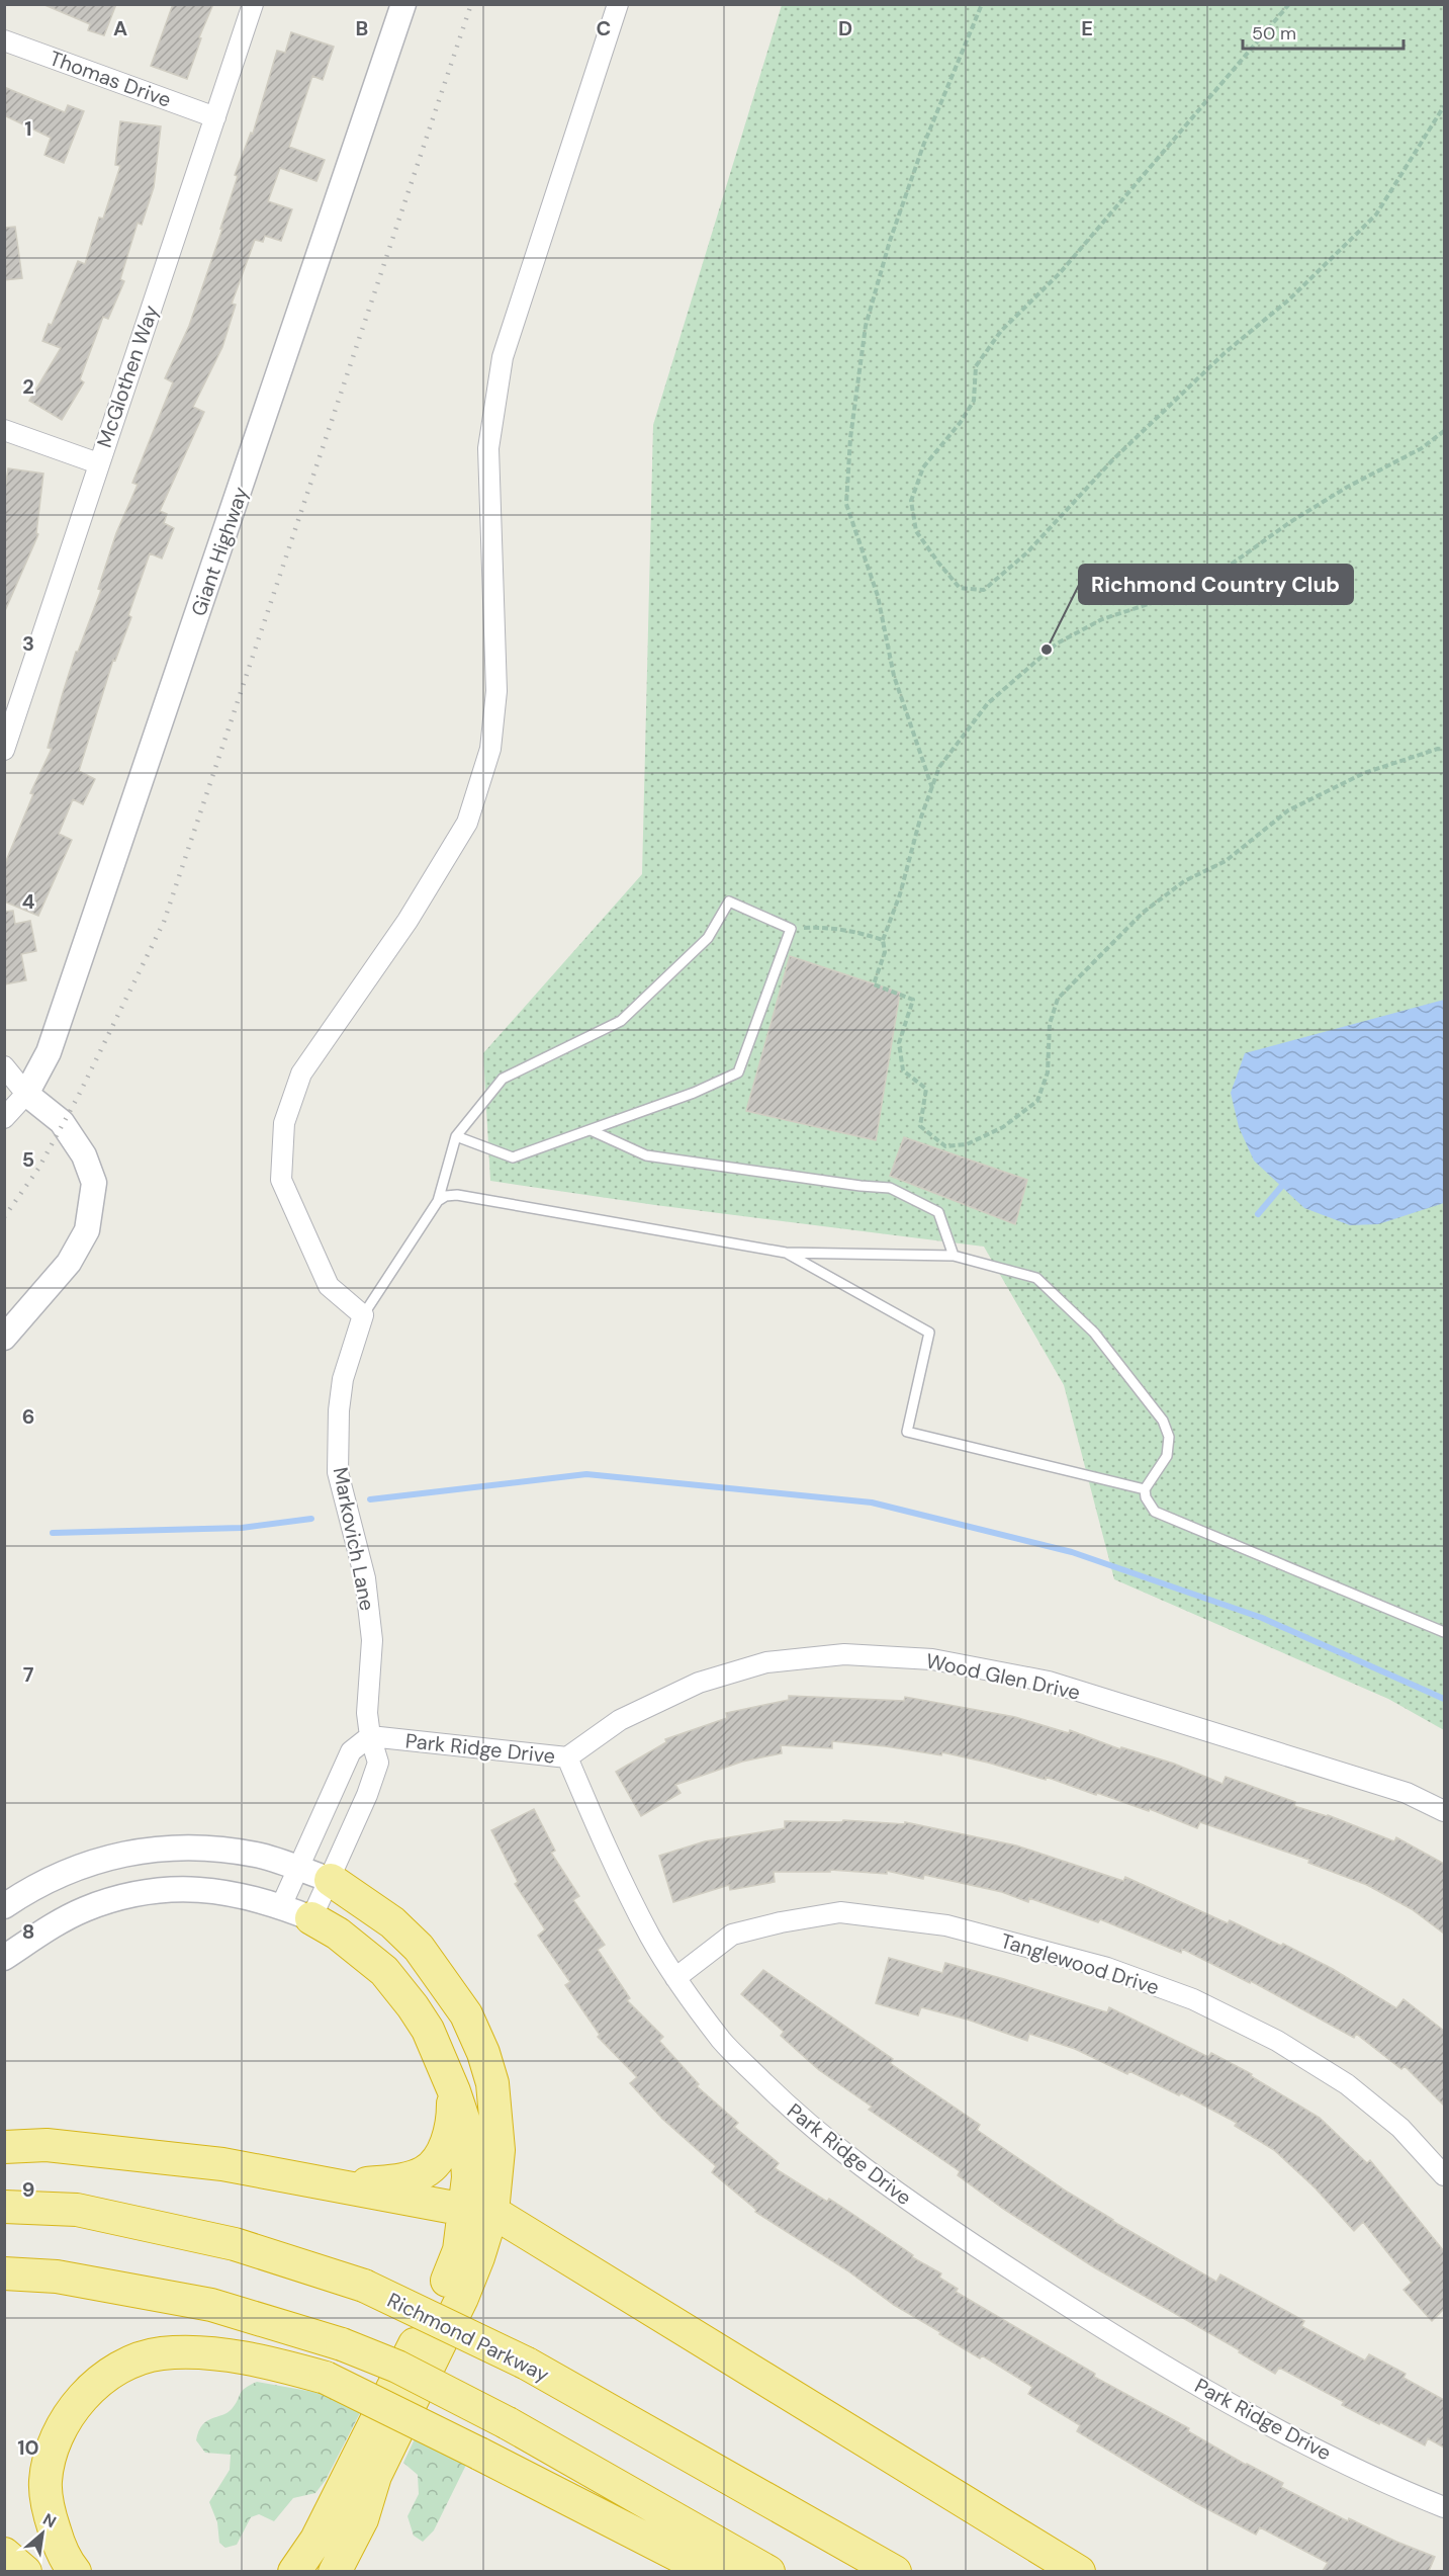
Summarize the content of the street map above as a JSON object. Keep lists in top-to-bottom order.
{
  "streets": {
    "highway": ["Richmond Parkway"],
    "street": [
      "Thomas Drive",
      "McGlothen Way",
      "Giant Highway",
      "Markovich Lane",
      "Wood Glen Drive",
      "Park Ridge Drive",
      "Tanglewood Drive"
    ]
  },
  "crossings": [
    ["Thomas Drive", "McGlothen Way"],
    ["Markovich Lane", "Park Ridge Drive"],
    ["Wood Glen Drive", "Park Ridge Drive"],
    ["Park Ridge Drive", "Tanglewood Drive"]
  ],
  "places": ["Richmond Country Club"],
  "scale_bar": "50 m",
  "north": "top right",
  "grid": {
    "columns": [
      "A",
      "B",
      "C",
      "D",
      "E"
    ],
    "rows": [
      "1",
      "2",
      "3",
      "4",
      "5",
      "6",
      "7",
      "8",
      "9",
      "10"
    ]
  }
}
